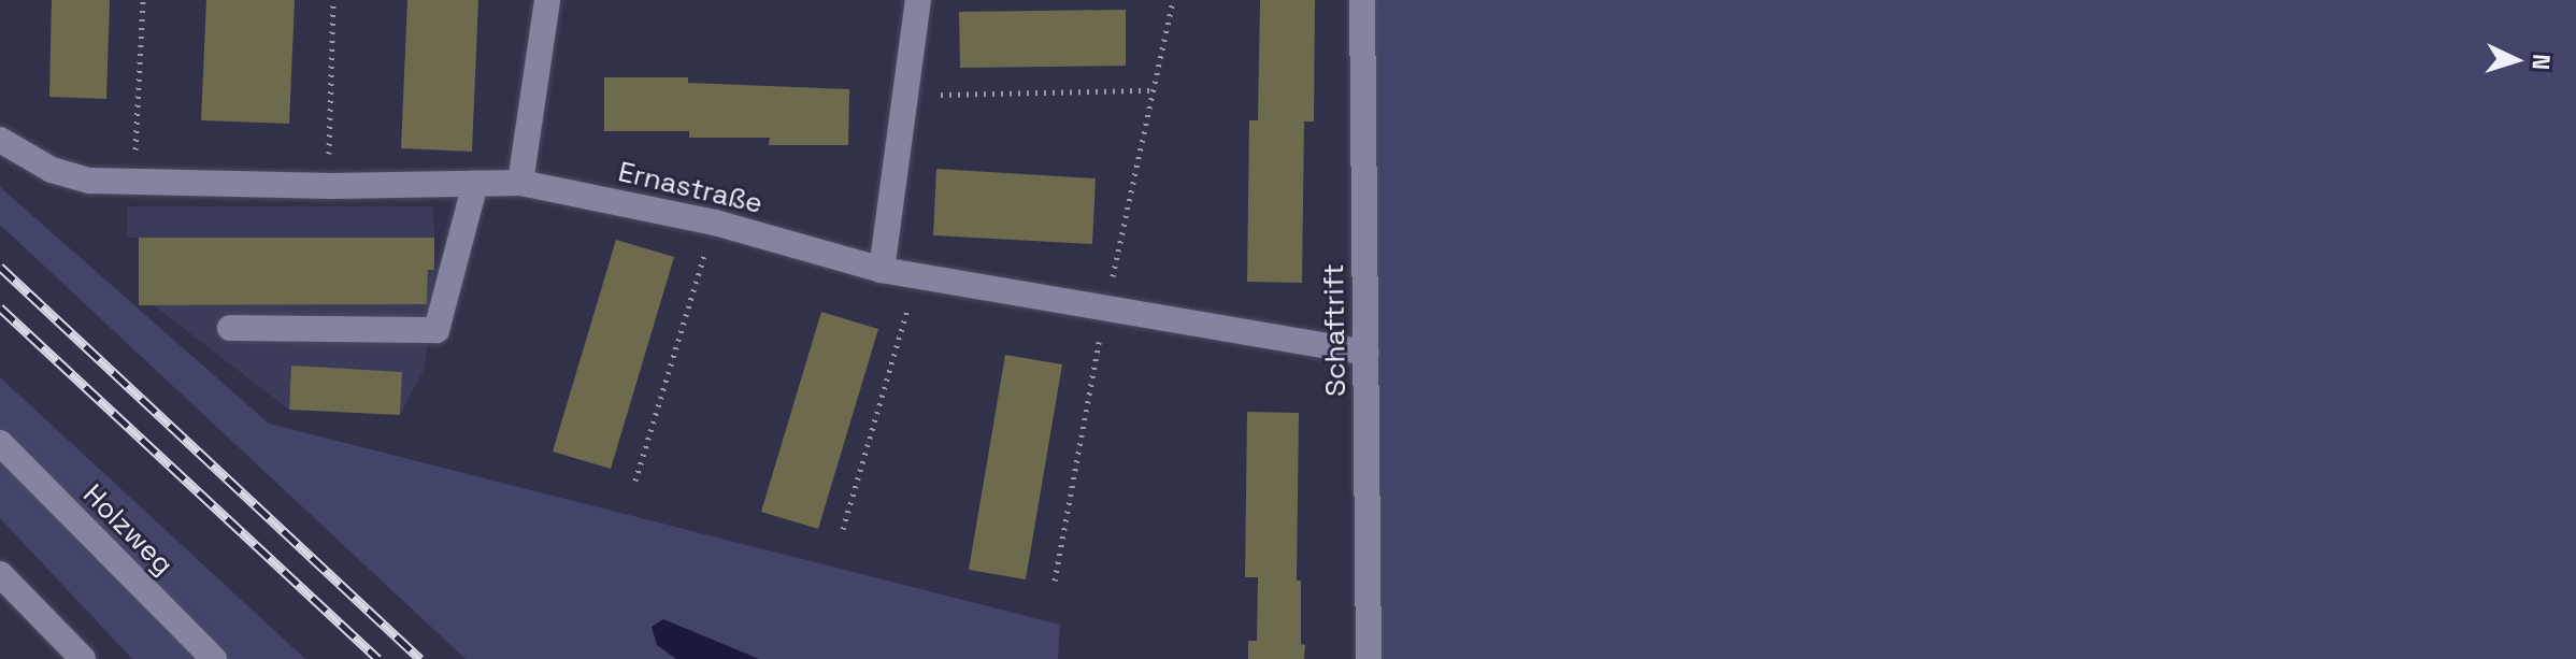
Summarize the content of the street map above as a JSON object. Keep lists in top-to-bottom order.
{
  "streets": {
    "street": ["Ernastraße", "Schaftrift", "Holzweg"]
  },
  "crossings": [
    ["Ernastraße", "Schaftrift"]
  ],
  "north": "right"
}
